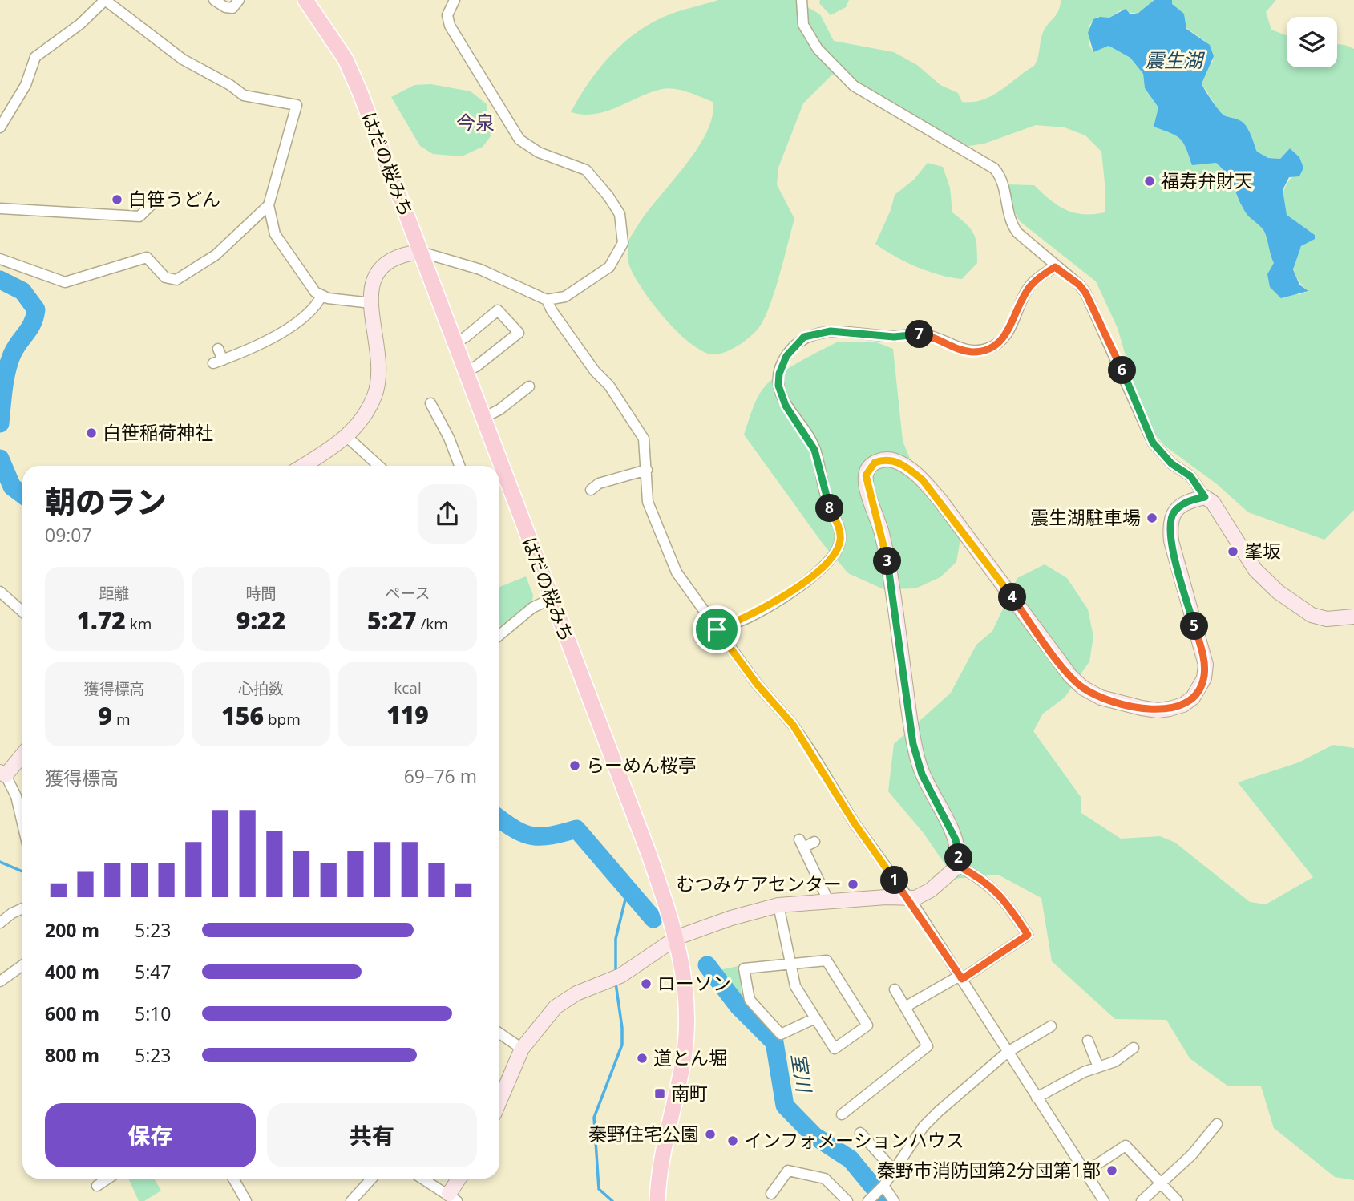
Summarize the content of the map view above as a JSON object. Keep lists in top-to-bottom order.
{
  "streets": {
    "main road": ["はだの桜みち"]
  },
  "districts": ["今泉"],
  "water": ["震生湖", "室川"],
  "places": {
    "other": [
      "福寿弁財天",
      "白笹うどん",
      "白笹稲荷神社",
      "震生湖駐車場",
      "峯坂",
      "らーめん桜亭",
      "むつみケアセンター",
      "ローソン",
      "道とん堀",
      "秦野住宅公園",
      "インフォメーションハウス",
      "秦野市消防団第2分団第1部"
    ],
    "transit": ["南町"]
  },
  "page": {
    "pins": [
      "7",
      "6",
      "8",
      "3",
      "4",
      "5",
      "2",
      "1"
    ],
    "heading": ["朝のラン", "09:07"],
    "stats": [
      ["距離", "1.72 km"],
      ["時間", "9:22"],
      ["ペース", "5:27 /km"],
      ["獲得標高", "9 m"],
      ["心拍数", "156 bpm"],
      ["kcal", "119"]
    ],
    "chart": ["獲得標高", "69–76 m"],
    "list": [
      {
        "name": "200 m",
        "note": "5:23"
      },
      {
        "name": "400 m",
        "note": "5:47"
      },
      {
        "name": "600 m",
        "note": "5:10"
      },
      {
        "name": "800 m",
        "note": "5:23"
      }
    ],
    "buttons": ["保存", "共有"]
  }
}
